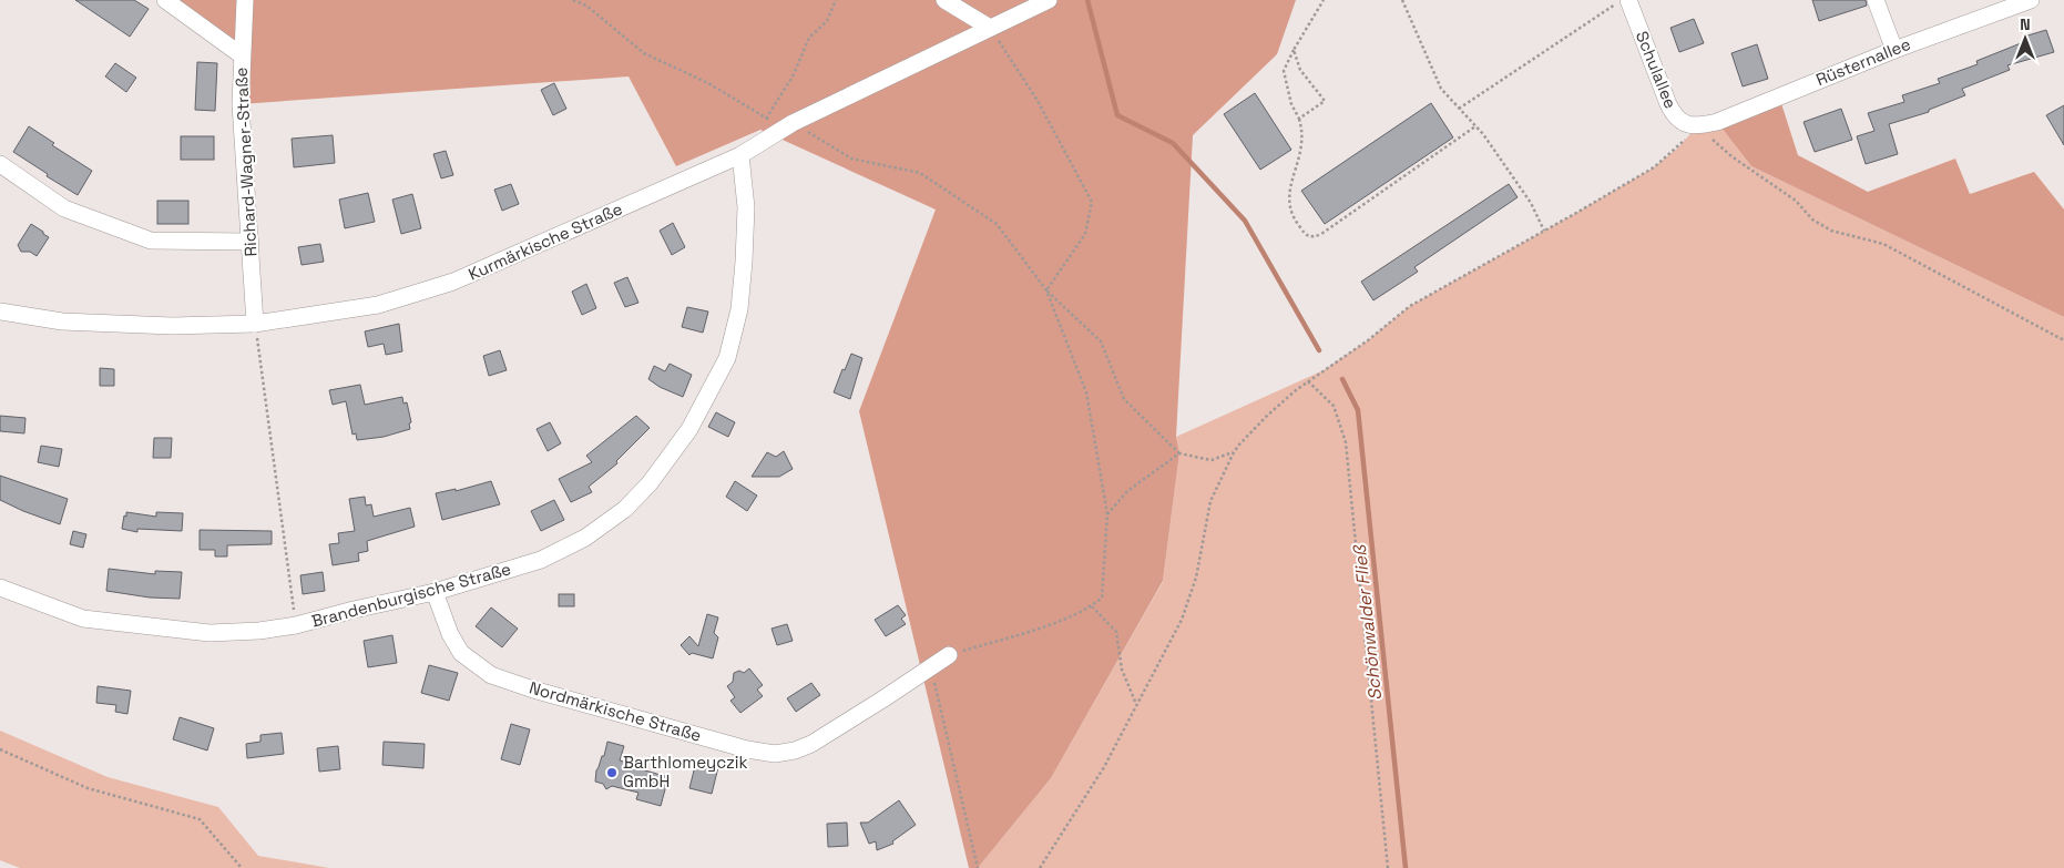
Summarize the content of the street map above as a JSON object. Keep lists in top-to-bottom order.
{
  "streets": {
    "street": [
      "Rüsternallee",
      "Schulallee",
      "Richard-Wagner-Straße",
      "Kurmärkische Straße",
      "Brandenburgische Straße",
      "Nordmärkische Straße"
    ]
  },
  "crossings": [
    ["Rüsternallee", "Schulallee"],
    ["Richard-Wagner-Straße", "Kurmärkische Straße"],
    ["Kurmärkische Straße", "Brandenburgische Straße"],
    ["Brandenburgische Straße", "Nordmärkische Straße"]
  ],
  "water": ["Schönwalder Fließ"],
  "places": ["Barthlomeyczik GmbH"],
  "north": "top"
}
